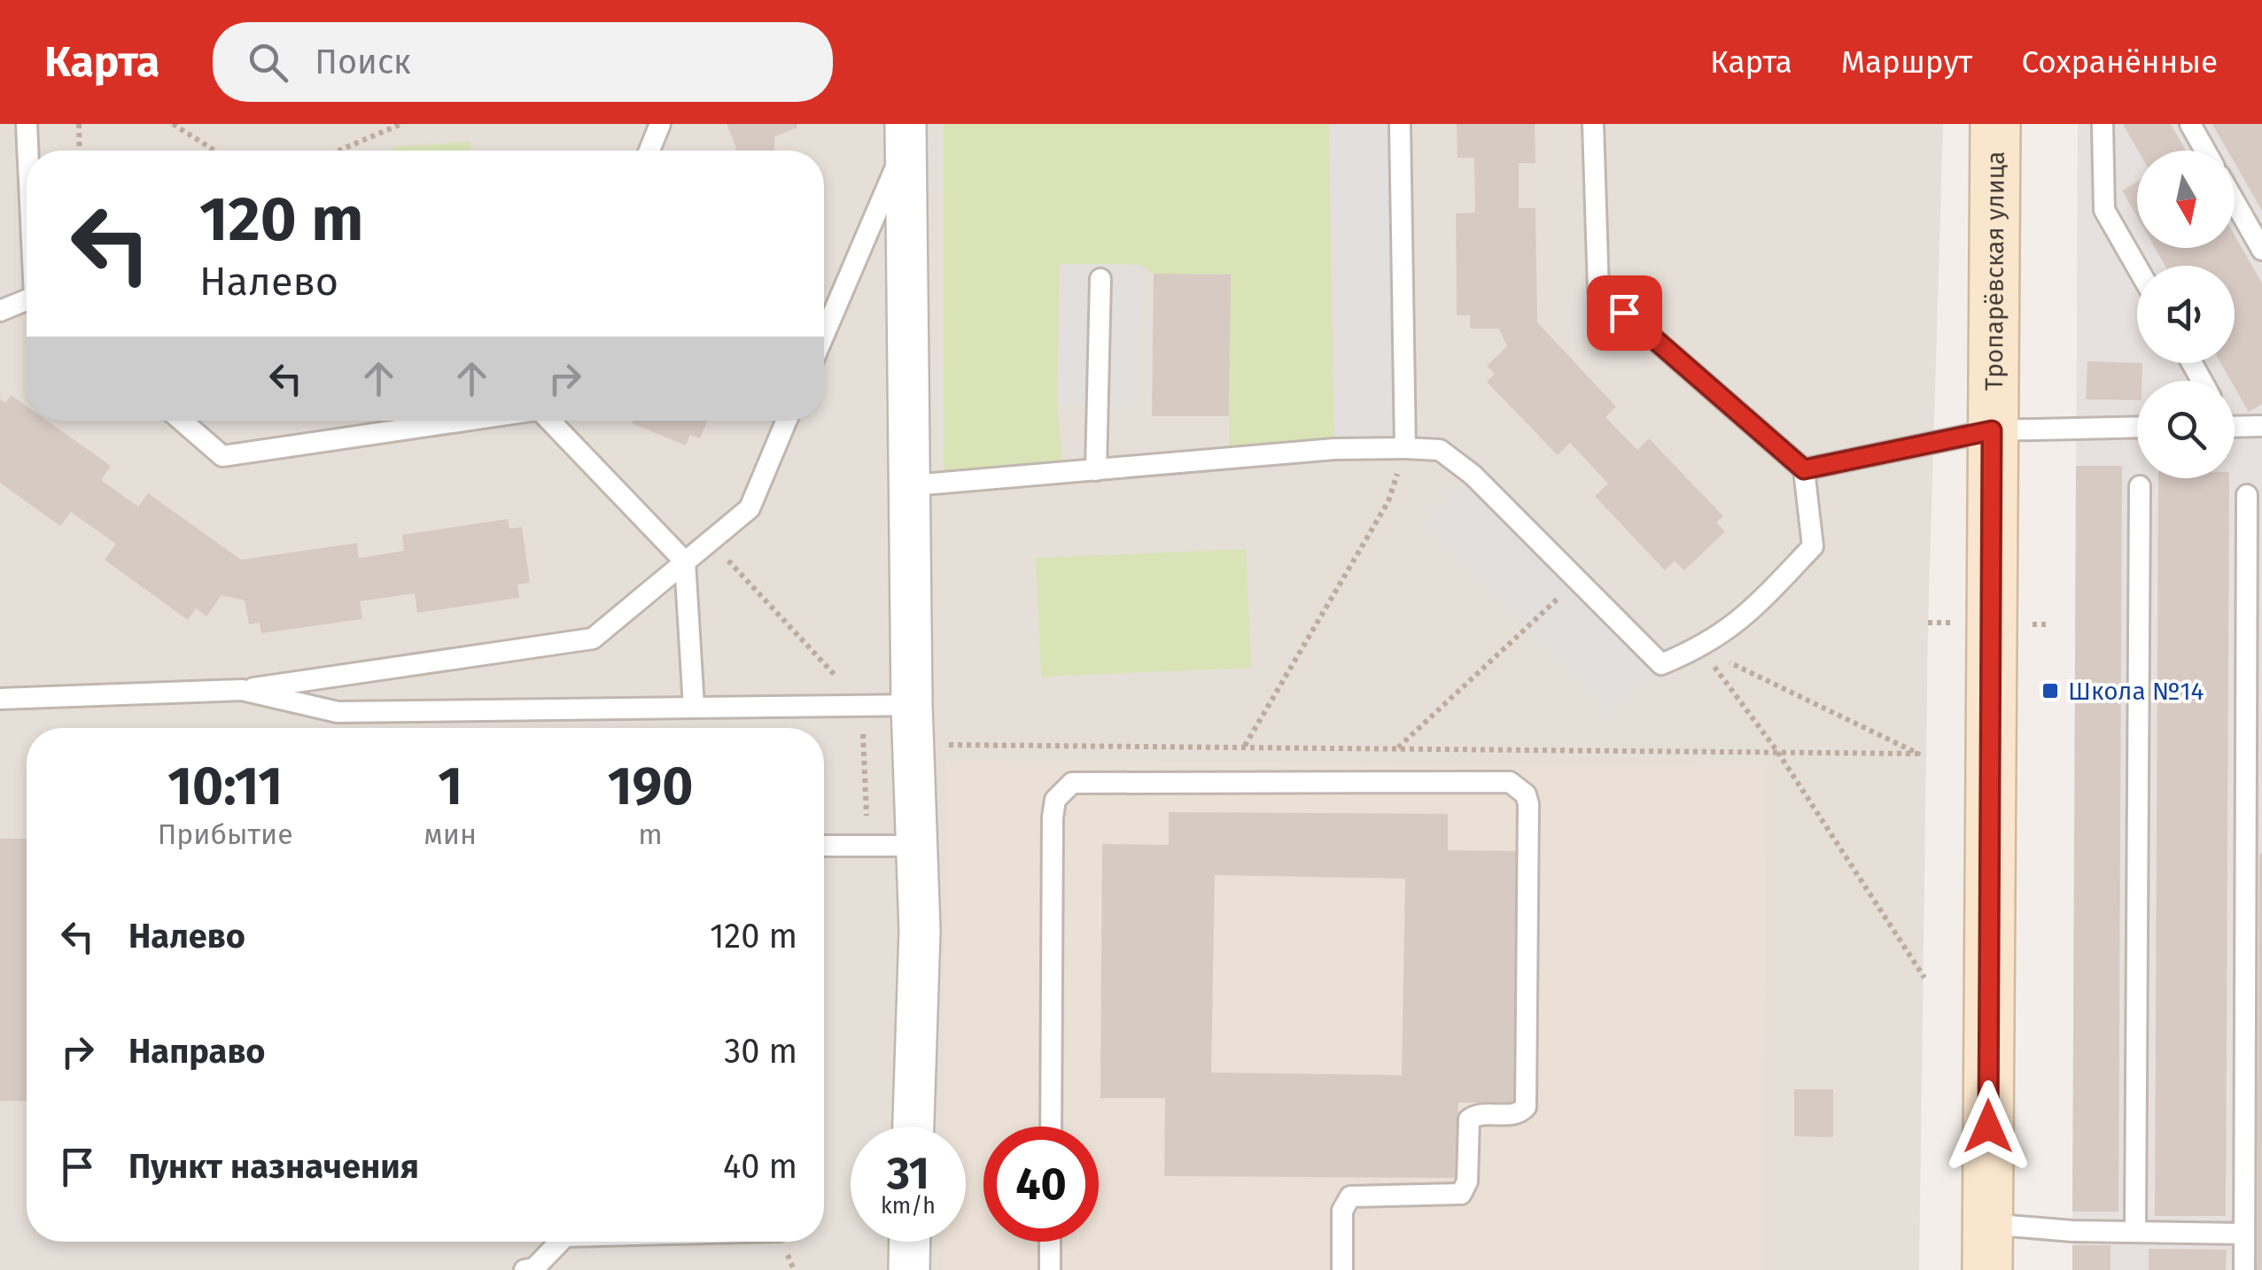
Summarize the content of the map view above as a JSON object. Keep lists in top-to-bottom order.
{
  "streets": {
    "street": ["Тропарёвская улица"]
  },
  "places": {
    "transit": ["Школа №14"]
  },
  "north": "bottom",
  "page": {
    "header": "Карта",
    "search": "Поиск",
    "nav": ["Карта", "Маршрут", "Сохранённые"],
    "turn": ["120 m", "Налево"],
    "eta": [
      "10:11",
      "Прибытие",
      "1",
      "мин",
      "190",
      "m"
    ],
    "list": [
      {
        "name": "Налево",
        "value": "120 m"
      },
      {
        "name": "Направо",
        "value": "30 m"
      },
      {
        "name": "Пункт назначения",
        "value": "40 m"
      }
    ],
    "speed": "31 km/h",
    "limit": "40"
  }
}
